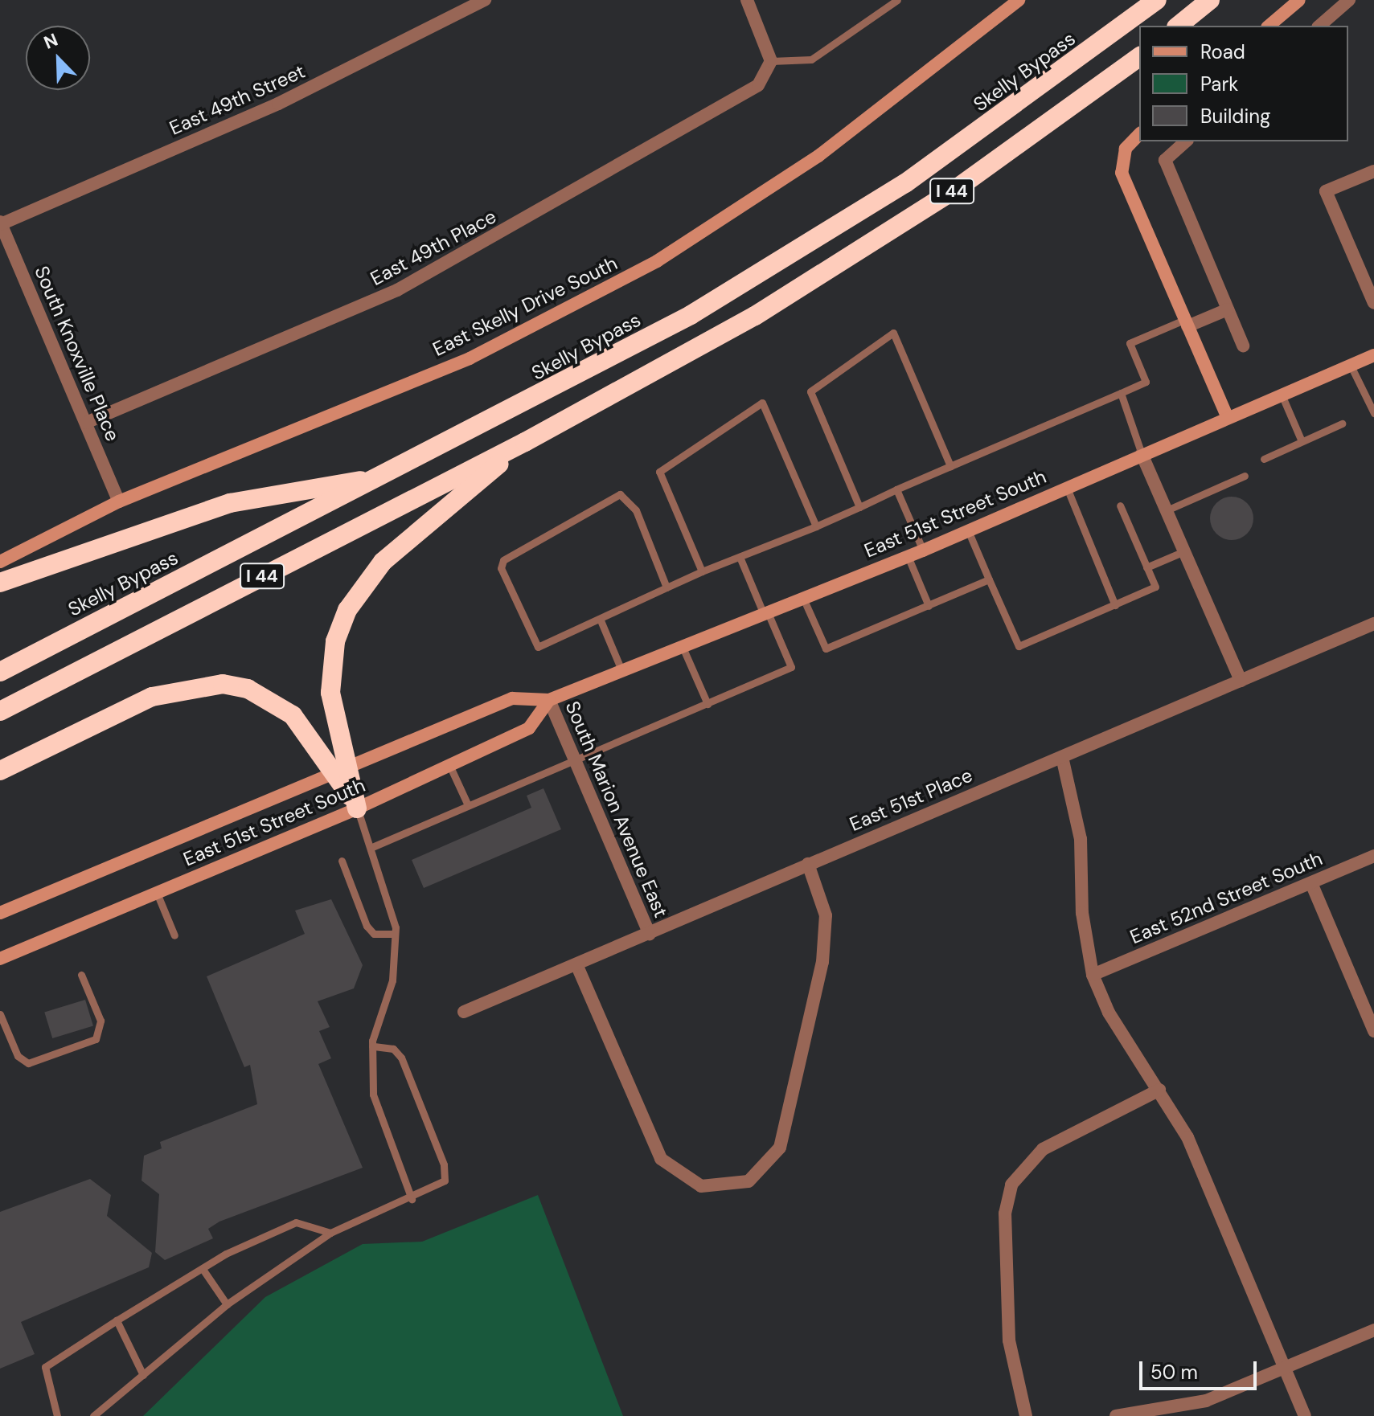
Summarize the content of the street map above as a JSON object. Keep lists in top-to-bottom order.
{
  "streets": {
    "highway": ["Skelly Bypass", "I 44"],
    "main road": ["East Skelly Drive South", "East 51st Street South"],
    "street": [
      "East 49th Street",
      "East 49th Place",
      "South Knoxville Place",
      "East 51st Place",
      "South Marion Avenue East",
      "East 52nd Street South"
    ]
  },
  "crossings": [
    ["East 49th Street", "South Knoxville Place"],
    ["East 49th Place", "South Knoxville Place"],
    ["East Skelly Drive South", "South Knoxville Place"],
    ["East 51st Street South", "South Marion Avenue East"],
    ["East 51st Place", "South Marion Avenue East"]
  ],
  "legend": ["Road", "Park", "Building"],
  "scale_bar": "50 m",
  "north": "top left"
}
